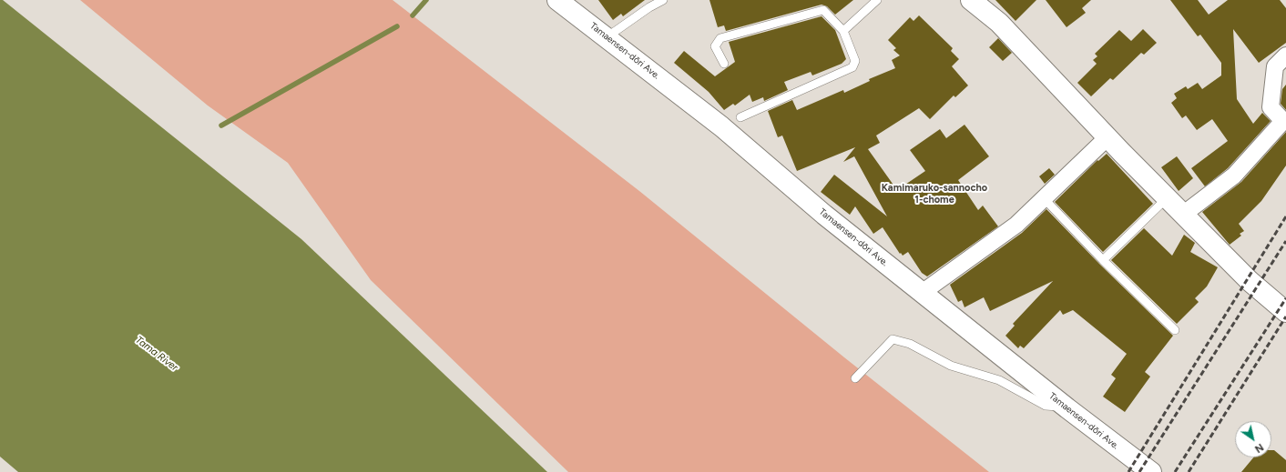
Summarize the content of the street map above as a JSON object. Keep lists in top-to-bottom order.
{
  "streets": {
    "main road": ["Tamaensen-dōri Ave."]
  },
  "districts": ["Kamimaruko-sannocho 1-chome"],
  "water": ["Tama River"],
  "north": "bottom right"
}
